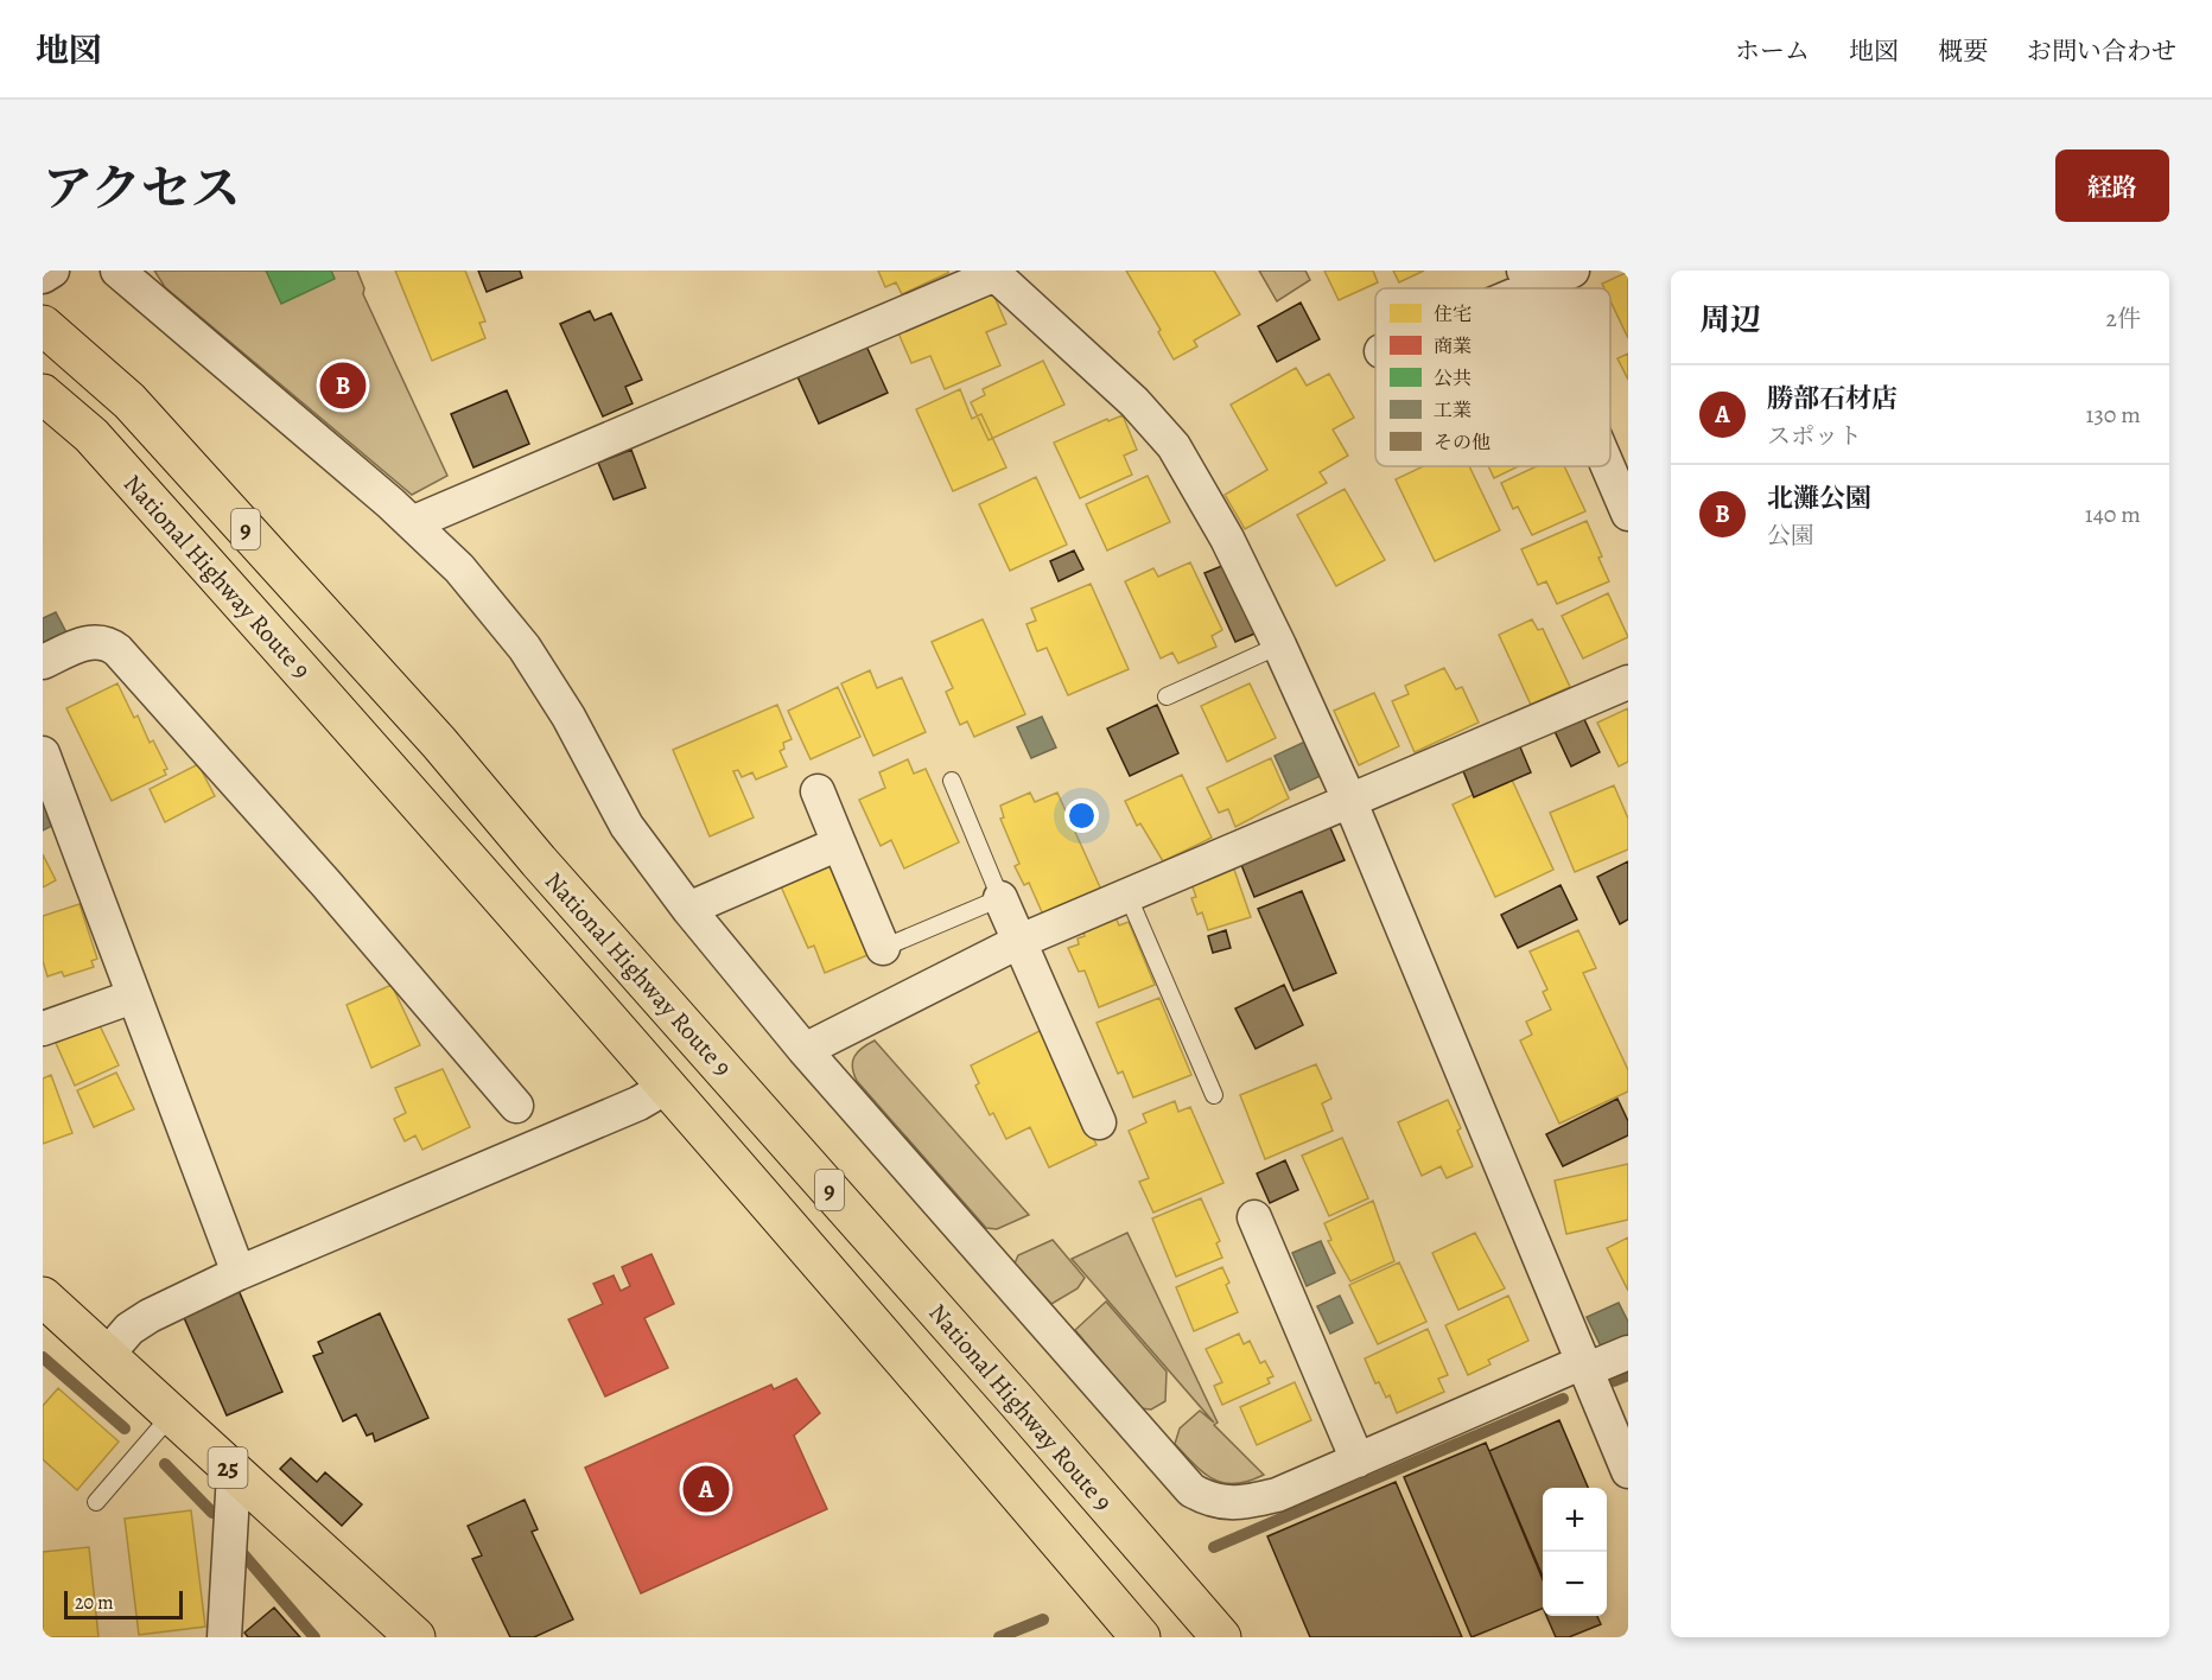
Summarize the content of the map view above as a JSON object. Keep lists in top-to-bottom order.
{
  "streets": {
    "main road": ["9", "National Highway Route 9", "25"]
  },
  "legend": [
    "住宅",
    "商業",
    "公共",
    "工業",
    "その他"
  ],
  "scale_bar": "20 m",
  "page": {
    "header": "地図",
    "nav": [
      "ホーム",
      "地図",
      "概要",
      "お問い合わせ"
    ],
    "title": "アクセス",
    "buttons": "経路",
    "heading": ["周辺", "2件"],
    "pins": ["B", "A"],
    "list": [
      {
        "mark": "A",
        "name": "勝部石材店",
        "note": "スポット",
        "value": "130 m"
      },
      {
        "mark": "B",
        "name": "北灘公園",
        "note": "公園",
        "value": "140 m"
      }
    ],
    "map_buttons": ["+", "−"],
    "scale": "20 m"
  }
}
